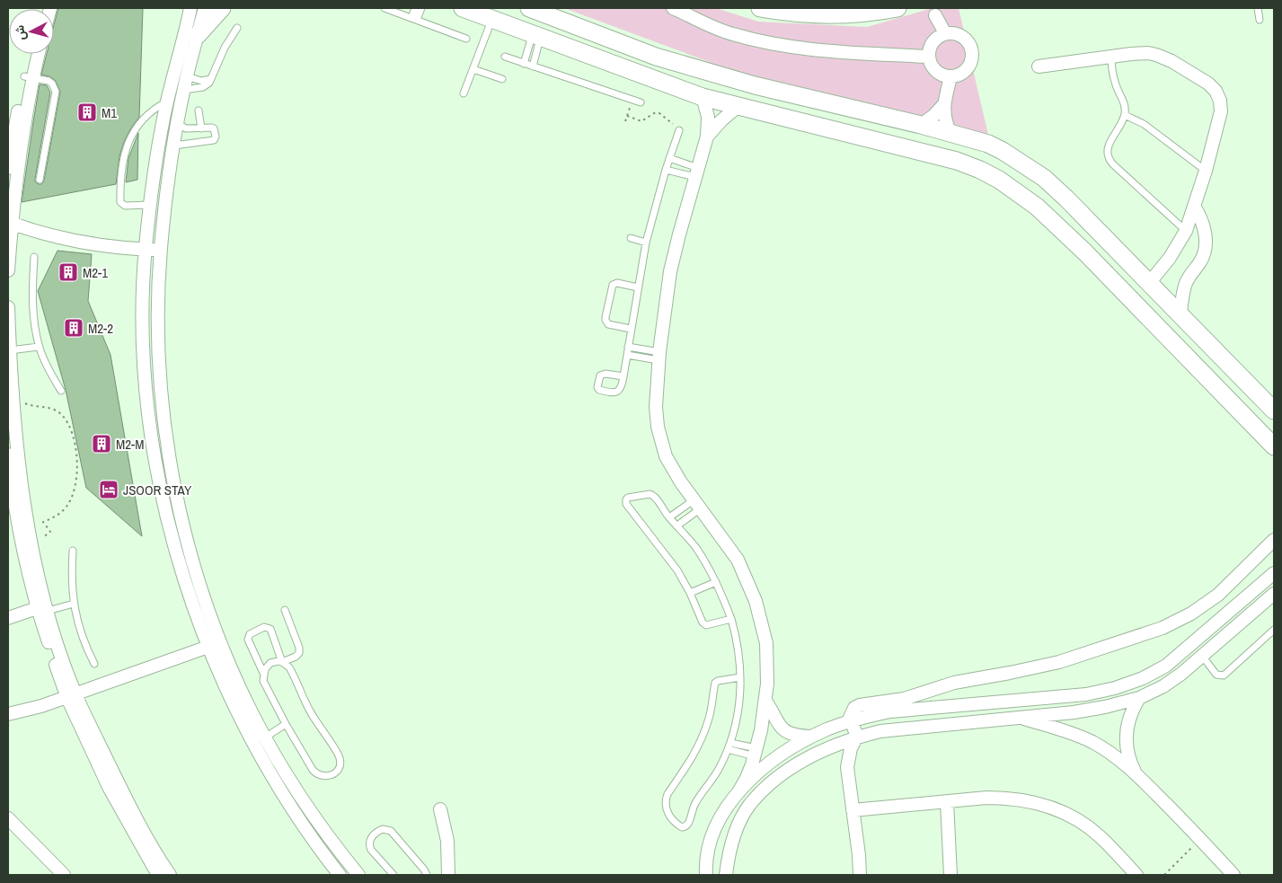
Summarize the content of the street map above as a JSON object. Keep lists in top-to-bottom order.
{
  "places": {
    "building": [
      "M1",
      "M2-1",
      "M2-2",
      "M2-M"
    ],
    "hotel": ["JSOOR STAY"]
  },
  "north": "left"
}
